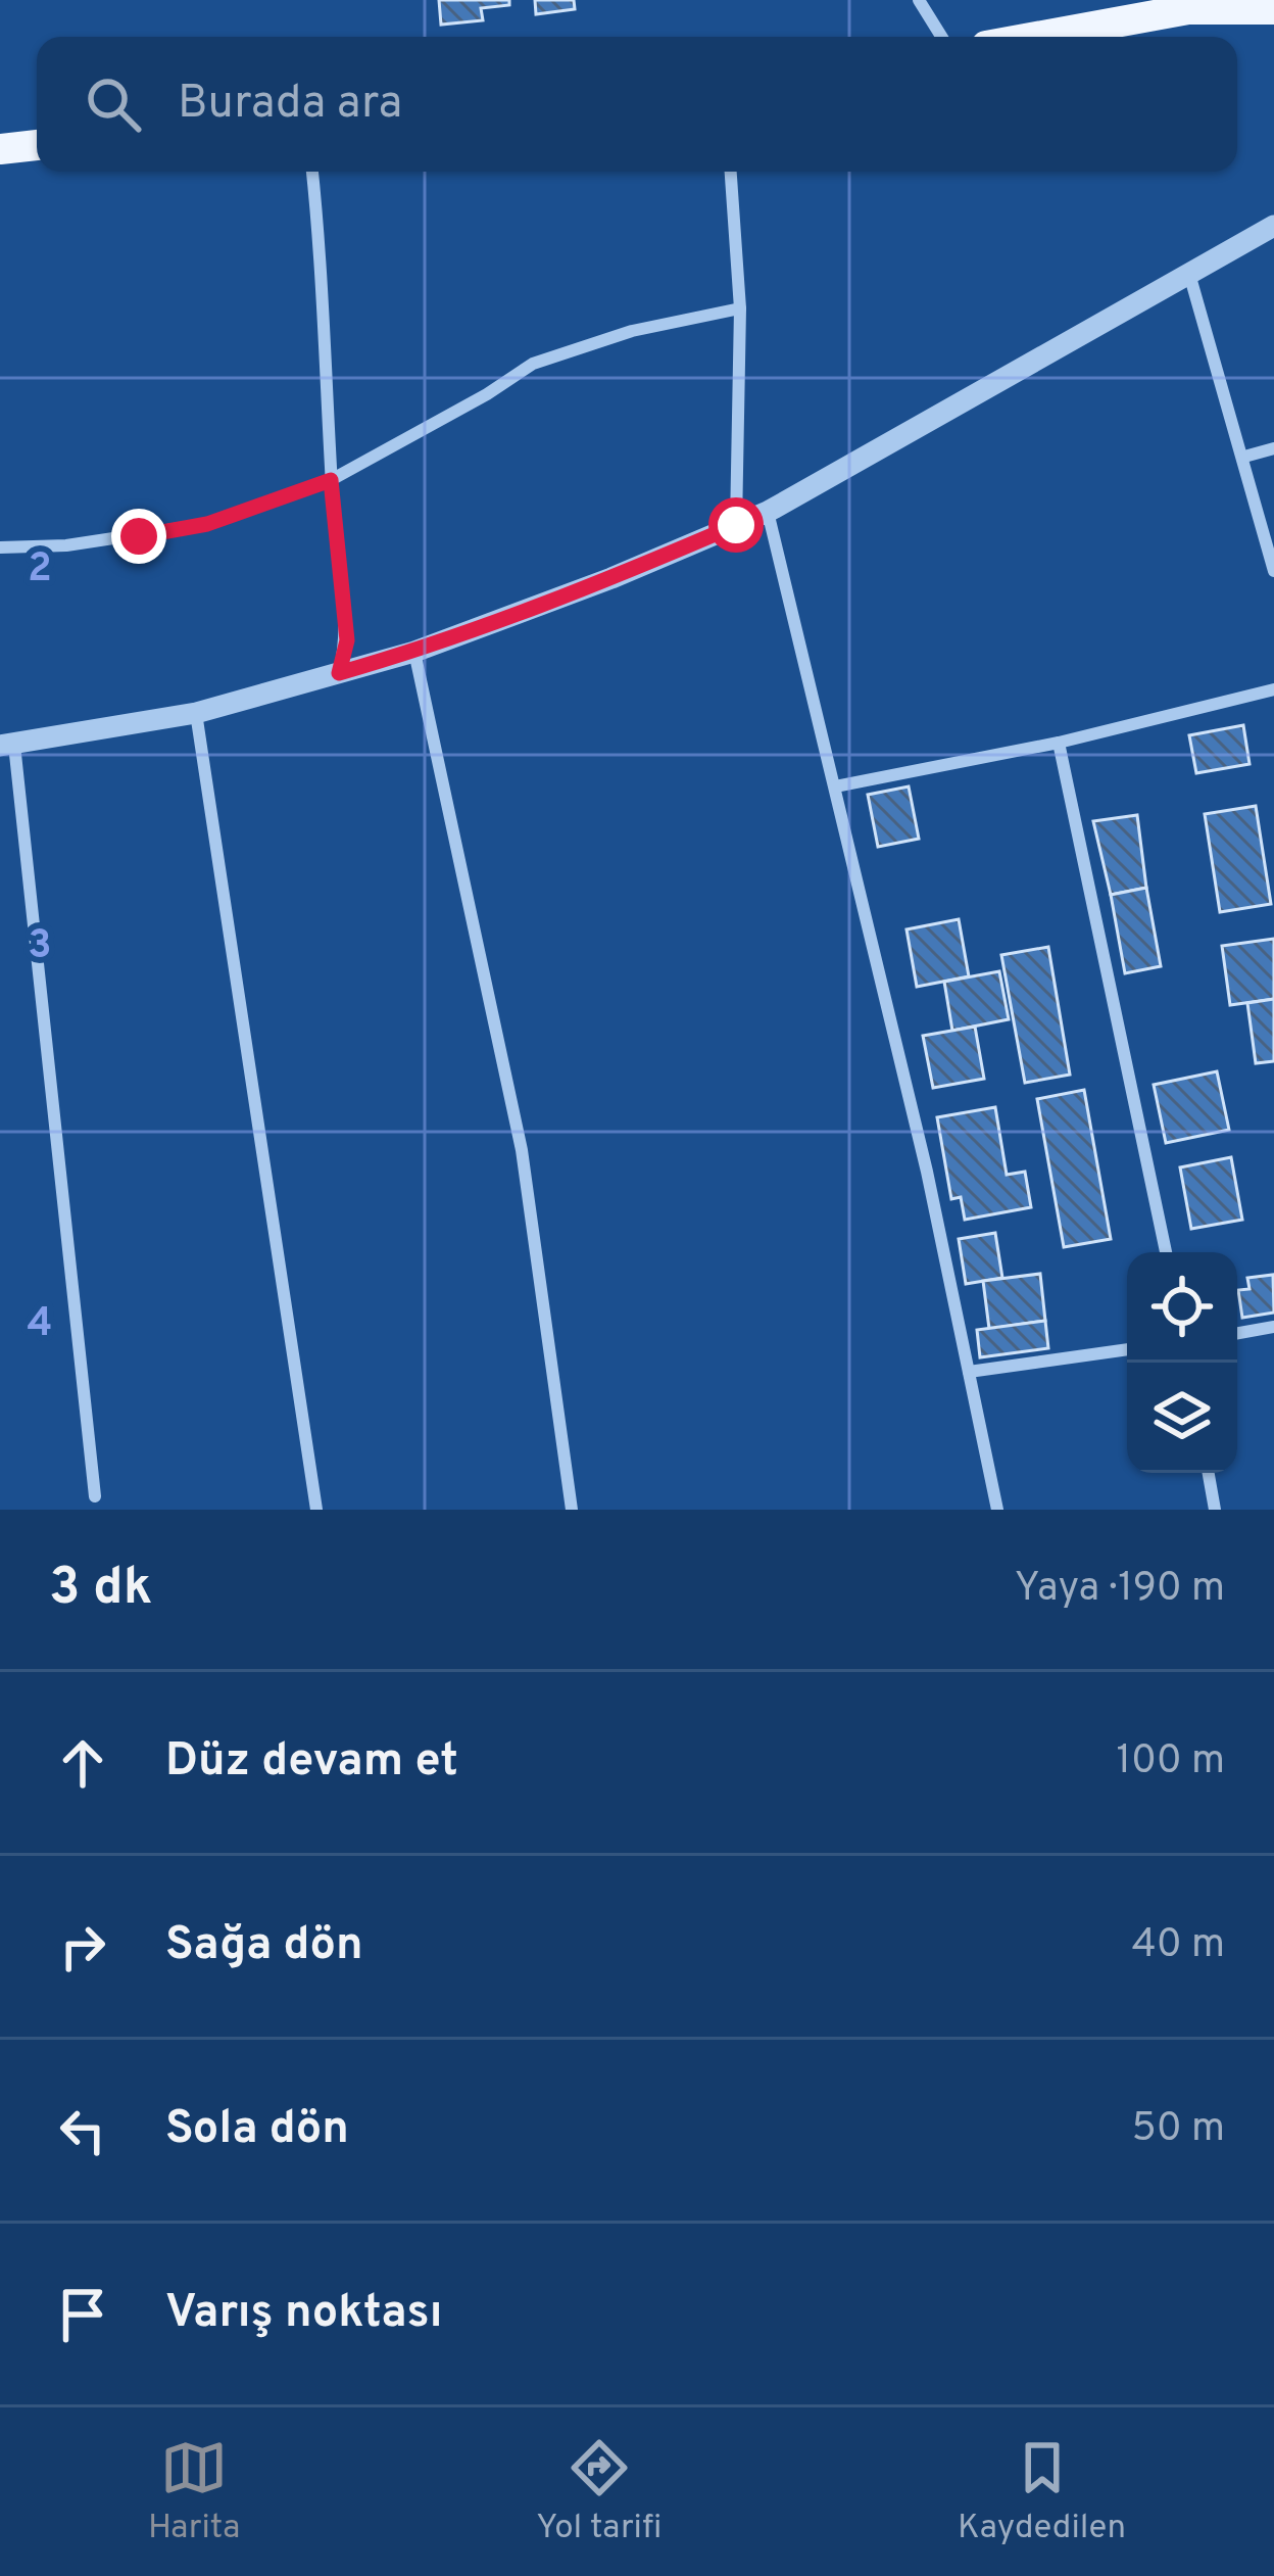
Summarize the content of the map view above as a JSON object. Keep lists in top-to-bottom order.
{
  "page": {
    "search": "Burada ara",
    "heading": ["3 dk", "Yaya · 190 m"],
    "list": [
      ["Düz devam et", "100 m"],
      ["Sağa dön", "40 m"],
      ["Sola dön", "50 m"],
      "Varış noktası"
    ],
    "nav": ["Harita", "Yol tarifi", "Kaydedilen"]
  },
  "grid": {
    "rows": ["2", "3", "4"]
  }
}
